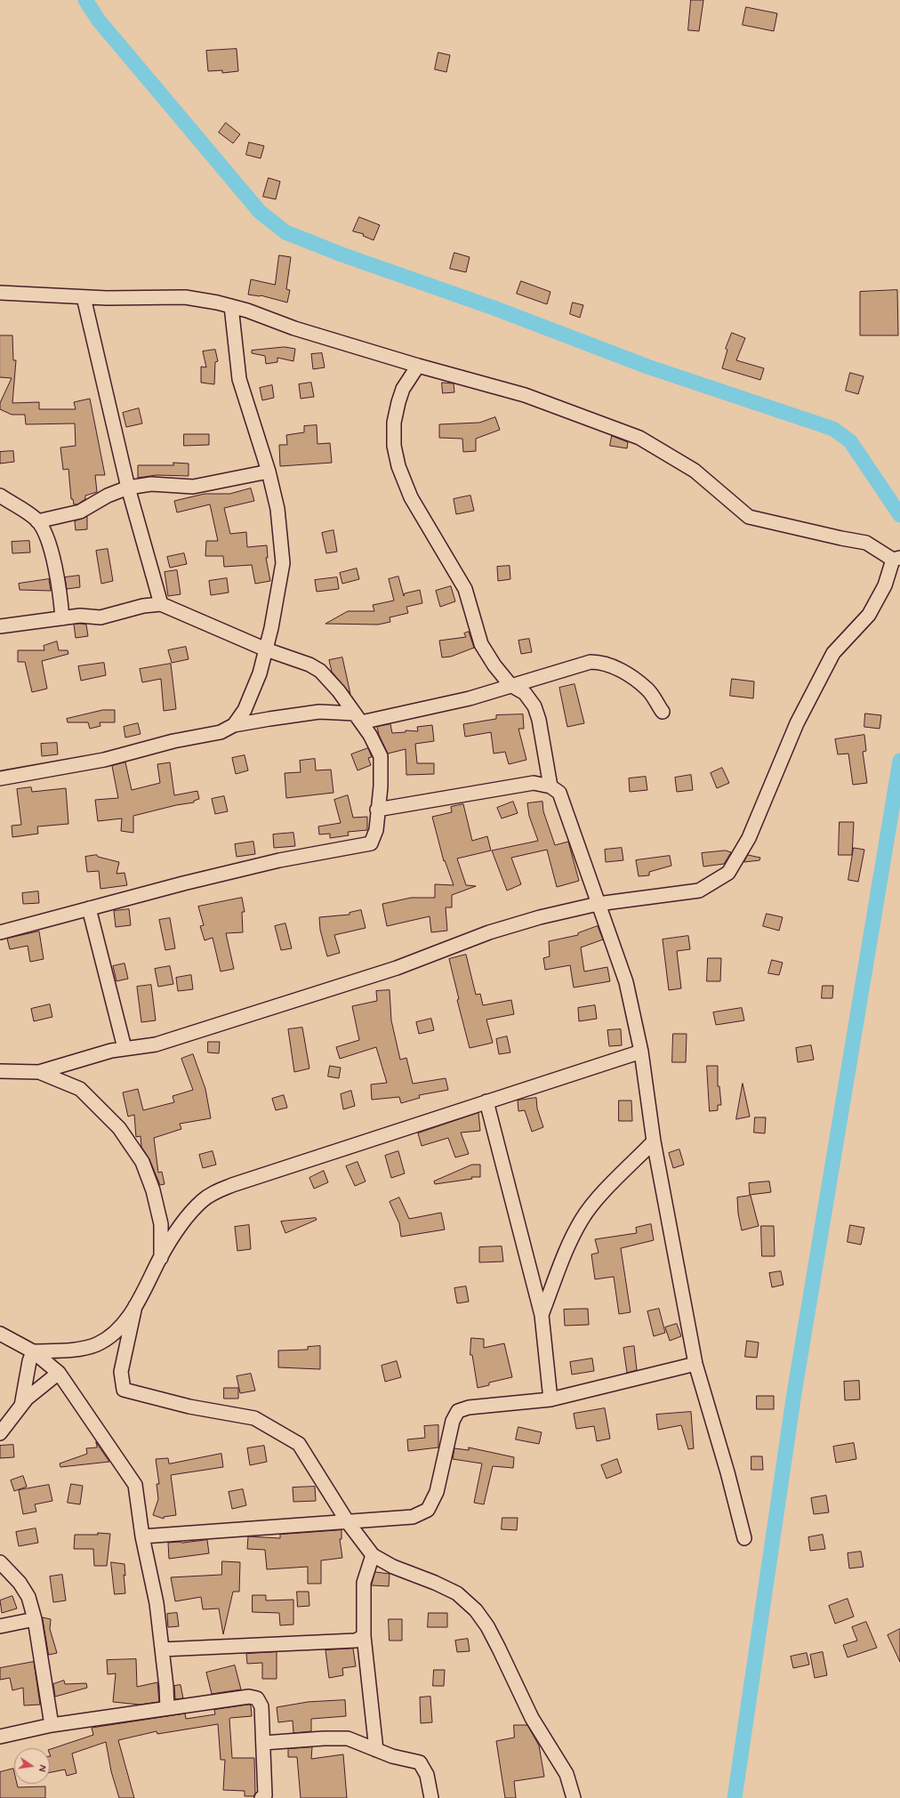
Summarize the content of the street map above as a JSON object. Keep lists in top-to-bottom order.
{
  "north": "right"
}
